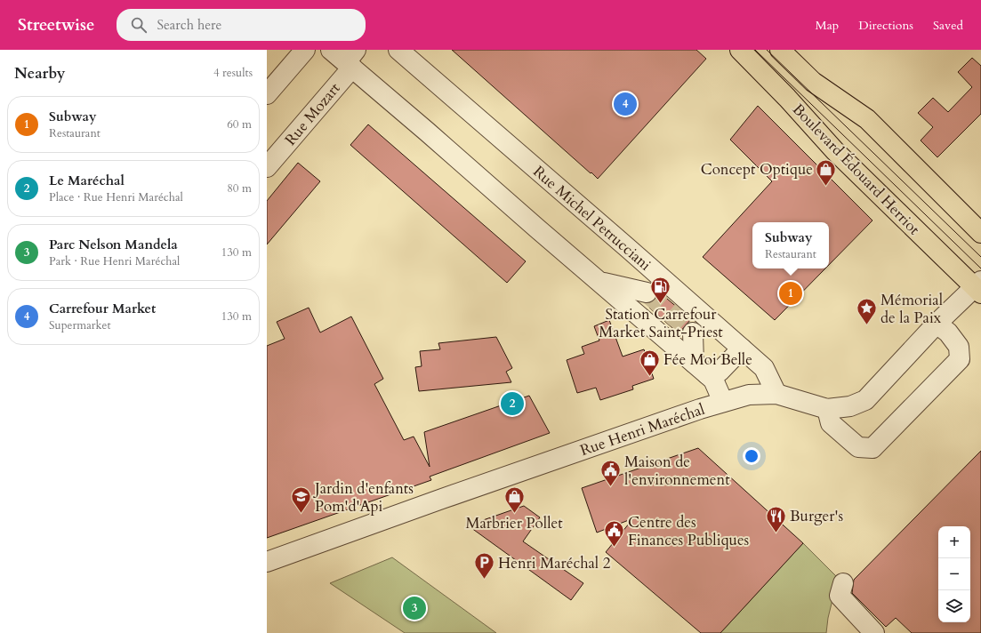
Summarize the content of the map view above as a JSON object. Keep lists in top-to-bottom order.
{
  "streets": {
    "main road": ["Boulevard Édouard Herriot"],
    "street": ["Rue Mozart", "Rue Michel Petrucciani", "Rue Henri Maréchal"]
  },
  "crossings": [
    ["Boulevard Édouard Herriot", "Rue Henri Maréchal"],
    ["Rue Michel Petrucciani", "Rue Henri Maréchal"]
  ],
  "places": {
    "shop": ["Concept Optique", "Fée Moi Belle", "Marbrier Pollet"],
    "fuel station": ["Station Carrefour Market Saint-Priest"],
    "place": ["Mémorial de la Paix"],
    "public building": ["Maison de l'environnement", "Centre des Finances Publiques"],
    "school or university": ["Jardin d'enfants Pom'd'Api"],
    "restaurant": ["Burger's"],
    "parking": ["Henri Maréchal 2"]
  },
  "page": {
    "header": "Streetwise",
    "search": "Search here",
    "nav": ["Map", "Directions", "Saved"],
    "heading": ["Nearby", "4 results"],
    "pins": [
      "4",
      "1",
      "2",
      "3"
    ],
    "list": [
      {
        "mark": "1",
        "name": "Subway",
        "note": "Restaurant",
        "value": "60 m"
      },
      {
        "mark": "2",
        "name": "Le Maréchal",
        "note": "Place · Rue Henri Maréchal",
        "value": "80 m"
      },
      {
        "mark": "3",
        "name": "Parc Nelson Mandela",
        "note": "Park · Rue Henri Maréchal",
        "value": "130 m"
      },
      {
        "mark": "4",
        "name": "Carrefour Market",
        "note": "Supermarket",
        "value": "130 m"
      }
    ],
    "popup": ["Subway", "Restaurant"],
    "map_buttons": ["+", "−"]
  }
}
